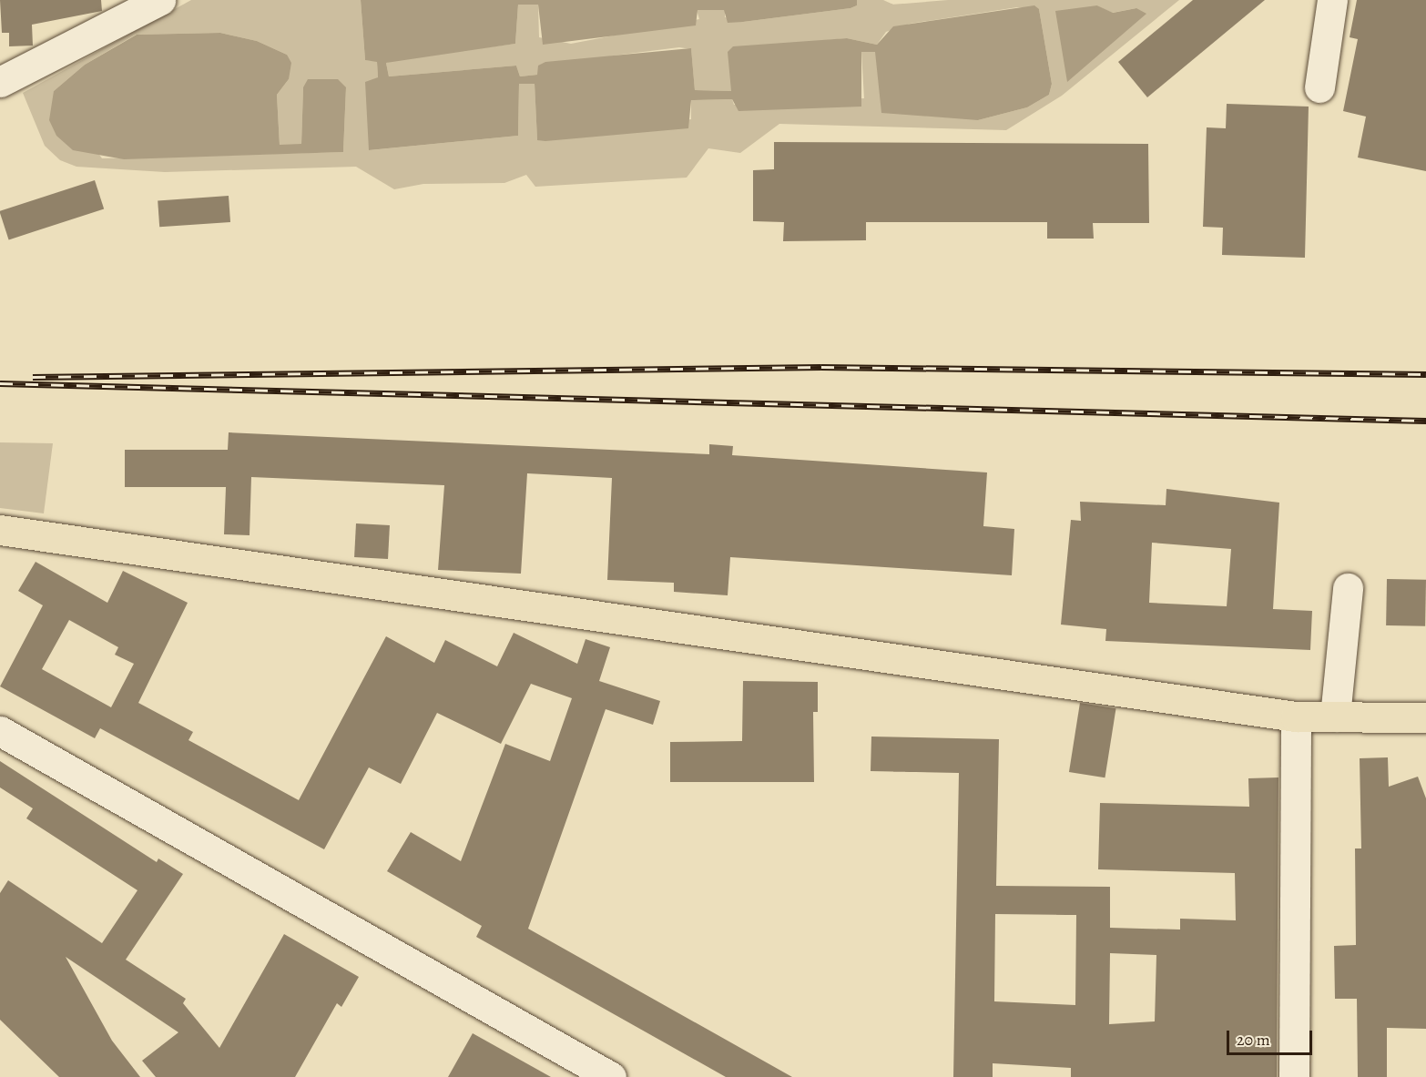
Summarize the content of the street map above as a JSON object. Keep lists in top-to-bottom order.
{
  "scale_bar": "20 m"
}
